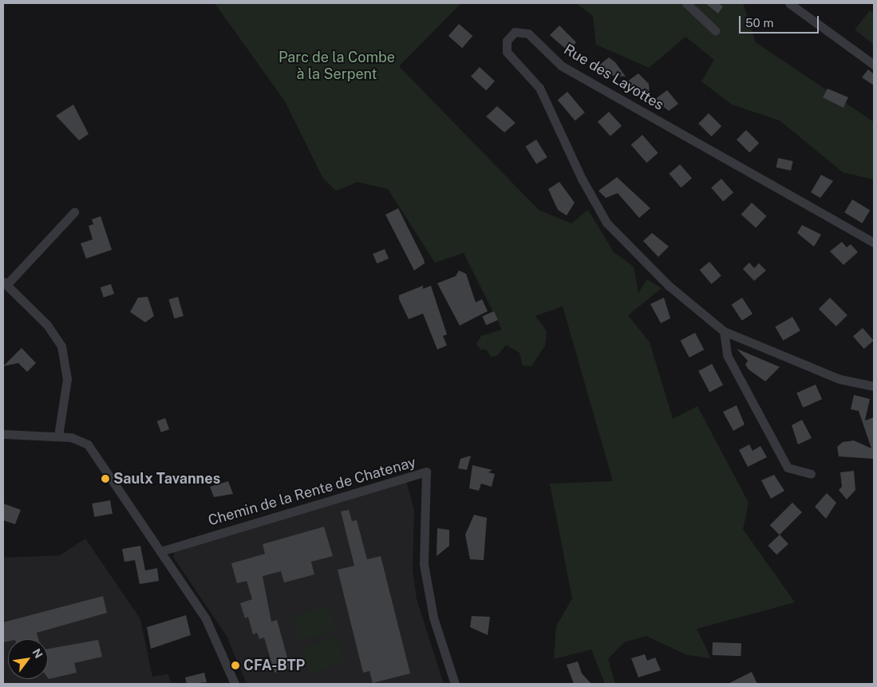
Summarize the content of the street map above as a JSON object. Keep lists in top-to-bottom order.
{
  "streets": {
    "street": ["Rue des Layottes", "Chemin de la Rente de Chatenay"]
  },
  "parks": ["Parc de la Combe à la Serpent"],
  "places": ["Saulx Tavannes", "CFA-BTP"],
  "scale_bar": "50 m",
  "north": "top right"
}
